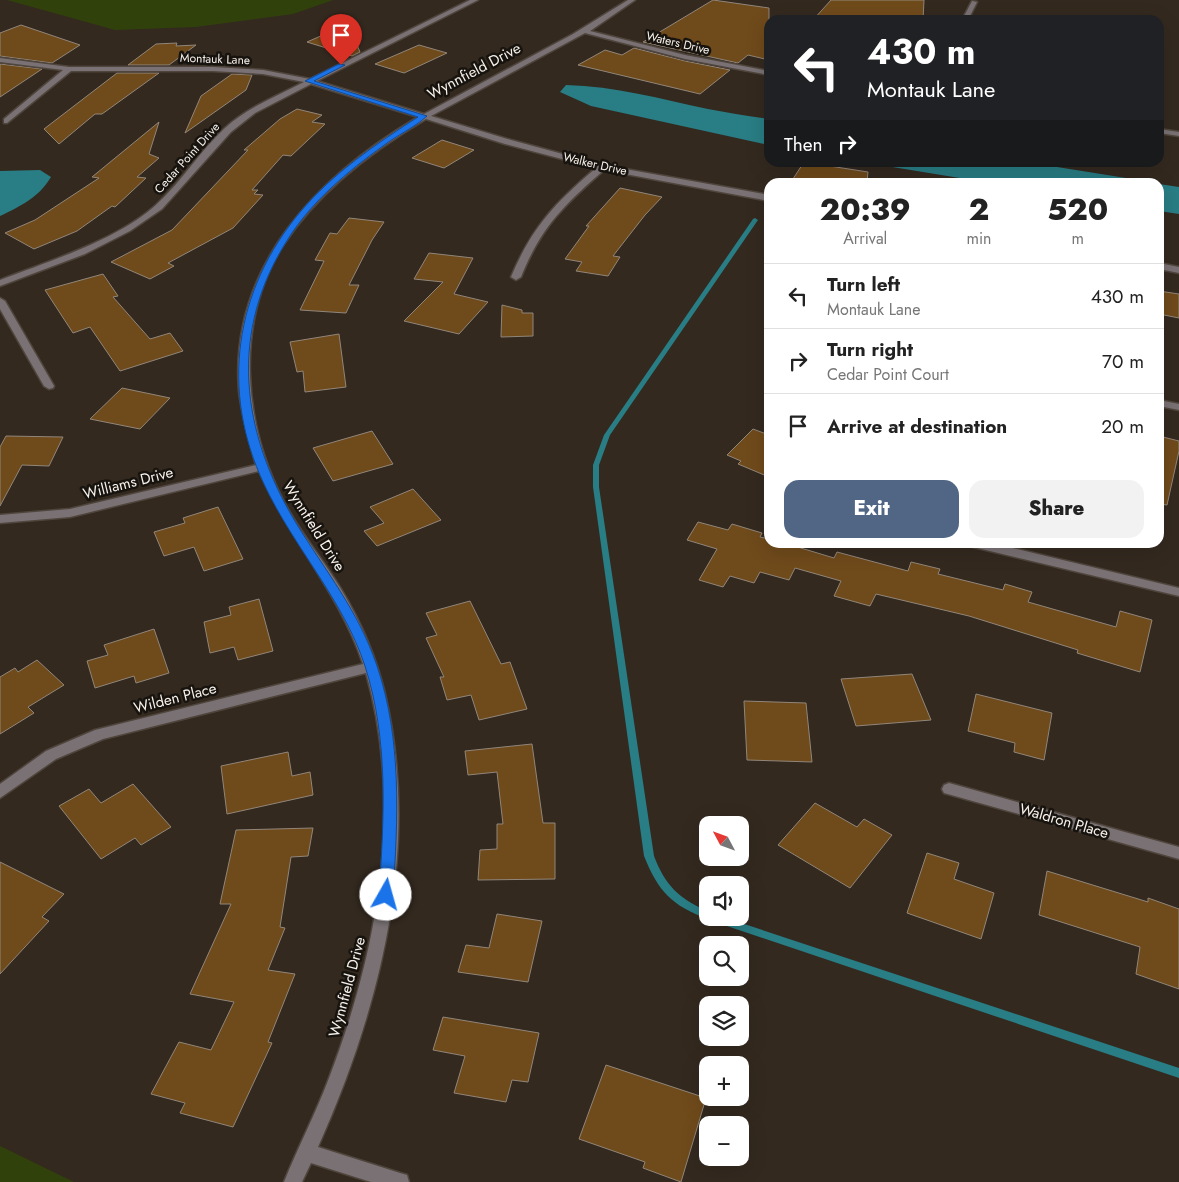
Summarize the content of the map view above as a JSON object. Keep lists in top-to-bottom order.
{
  "streets": {
    "street": [
      "Waters Drive",
      "Montauk Lane",
      "Wynnfield Drive",
      "Cedar Point Drive",
      "Walker Drive",
      "Williams Drive",
      "Wilden Place",
      "Waldron Place"
    ]
  },
  "crossings": [
    ["Waters Drive", "Wynnfield Drive"],
    ["Montauk Lane", "Wynnfield Drive"],
    ["Montauk Lane", "Cedar Point Drive"],
    ["Montauk Lane", "Walker Drive"],
    ["Wynnfield Drive", "Walker Drive"],
    ["Wynnfield Drive", "Williams Drive"],
    ["Wynnfield Drive", "Wilden Place"]
  ],
  "north": "top left",
  "page": {
    "turn": ["430 m", "Montauk Lane"],
    "then": "Then",
    "eta": [
      "20:39",
      "Arrival",
      "2",
      "min",
      "520",
      "m"
    ],
    "list": [
      {
        "name": "Turn left",
        "note": "Montauk Lane",
        "value": "430 m"
      },
      {
        "name": "Turn right",
        "note": "Cedar Point Court",
        "value": "70 m"
      },
      {
        "name": "Arrive at destination",
        "value": "20 m"
      }
    ],
    "buttons": ["Exit", "Share"],
    "map_buttons": ["+", "−"]
  }
}
